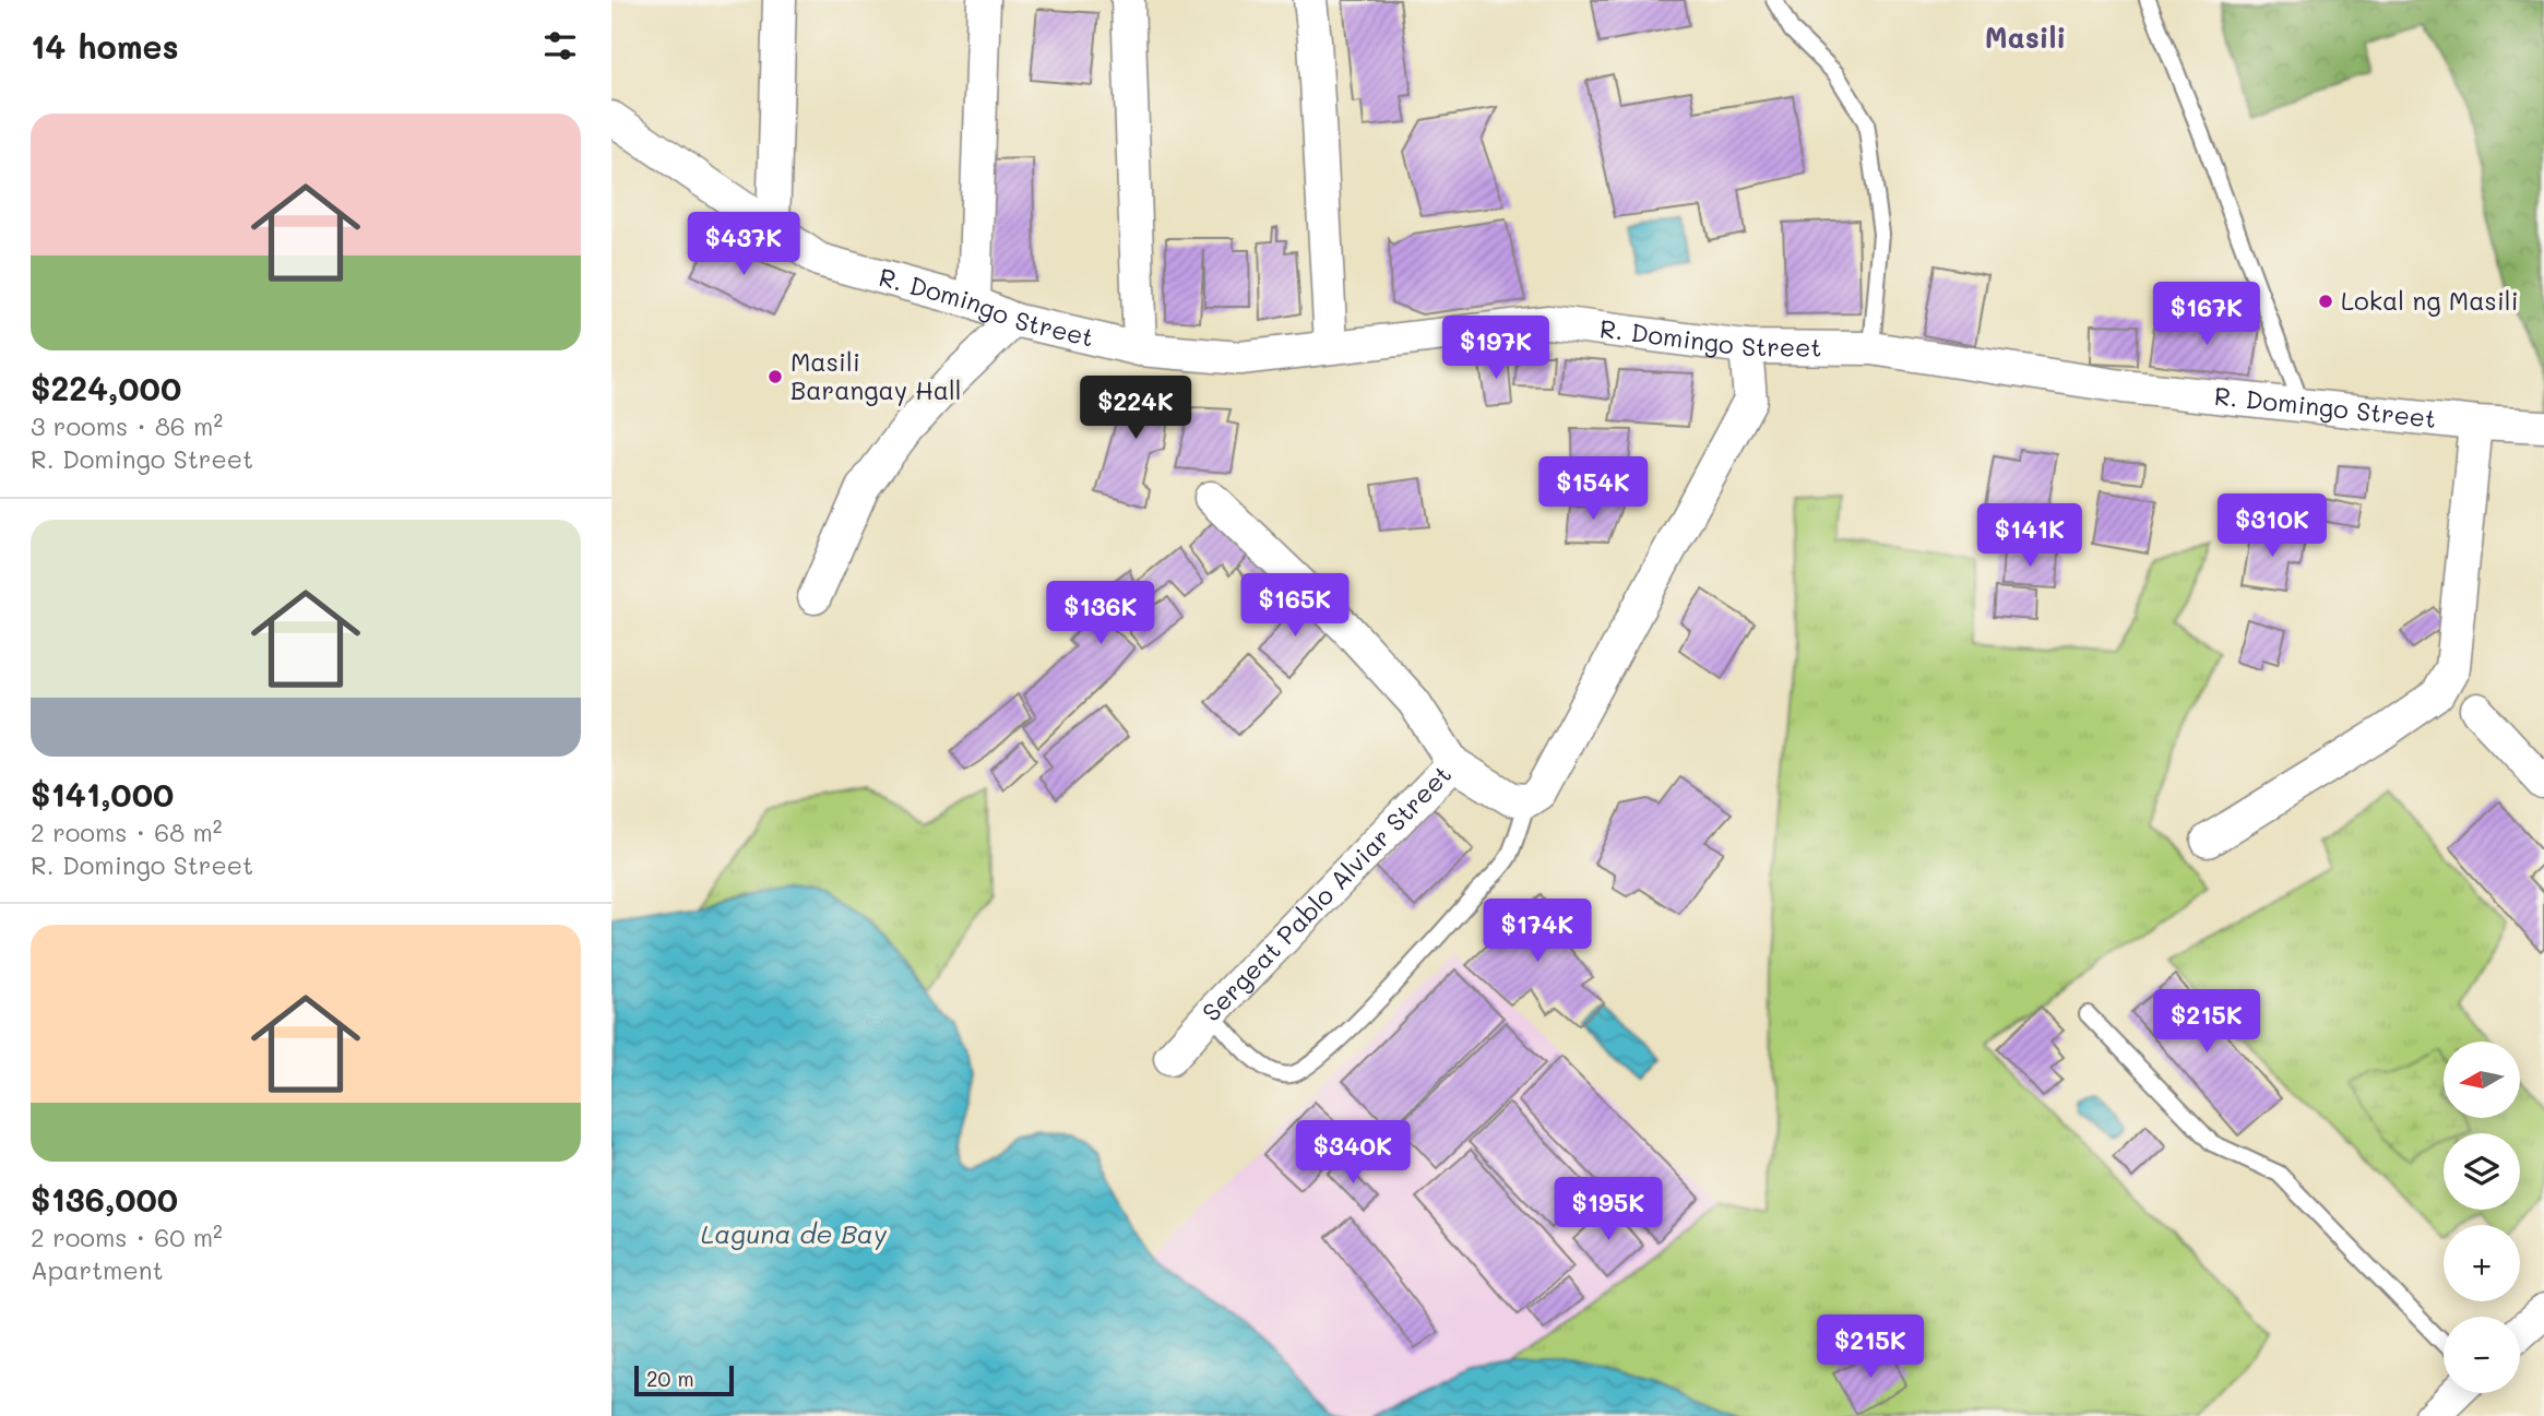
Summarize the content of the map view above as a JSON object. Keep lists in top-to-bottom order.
{
  "streets": {
    "street": ["R. Domingo Street", "Sergeat Pablo Alviar Street"]
  },
  "districts": ["Masili"],
  "water": ["Laguna de Bay"],
  "places": ["Lokal ng Masili", "Masili Barangay Hall"],
  "scale_bar": "20 m",
  "north": "left",
  "page": {
    "heading": "14 homes",
    "list": [
      {
        "name": "$224,000",
        "note": "3 rooms · 86 m² · R. Domingo Street"
      },
      {
        "name": "$141,000",
        "note": "2 rooms · 68 m² · R. Domingo Street"
      },
      {
        "name": "$136,000",
        "note": "2 rooms · 60 m² · Apartment"
      }
    ],
    "price": [
      "$437K",
      "$167K",
      "$197K",
      "$224K",
      "$154K",
      "$310K",
      "$141K",
      "$165K",
      "$136K",
      "$174K",
      "$215K",
      "$340K",
      "$195K",
      "$215K"
    ],
    "map_buttons": ["+", "−"],
    "scale": "20 m"
  }
}
